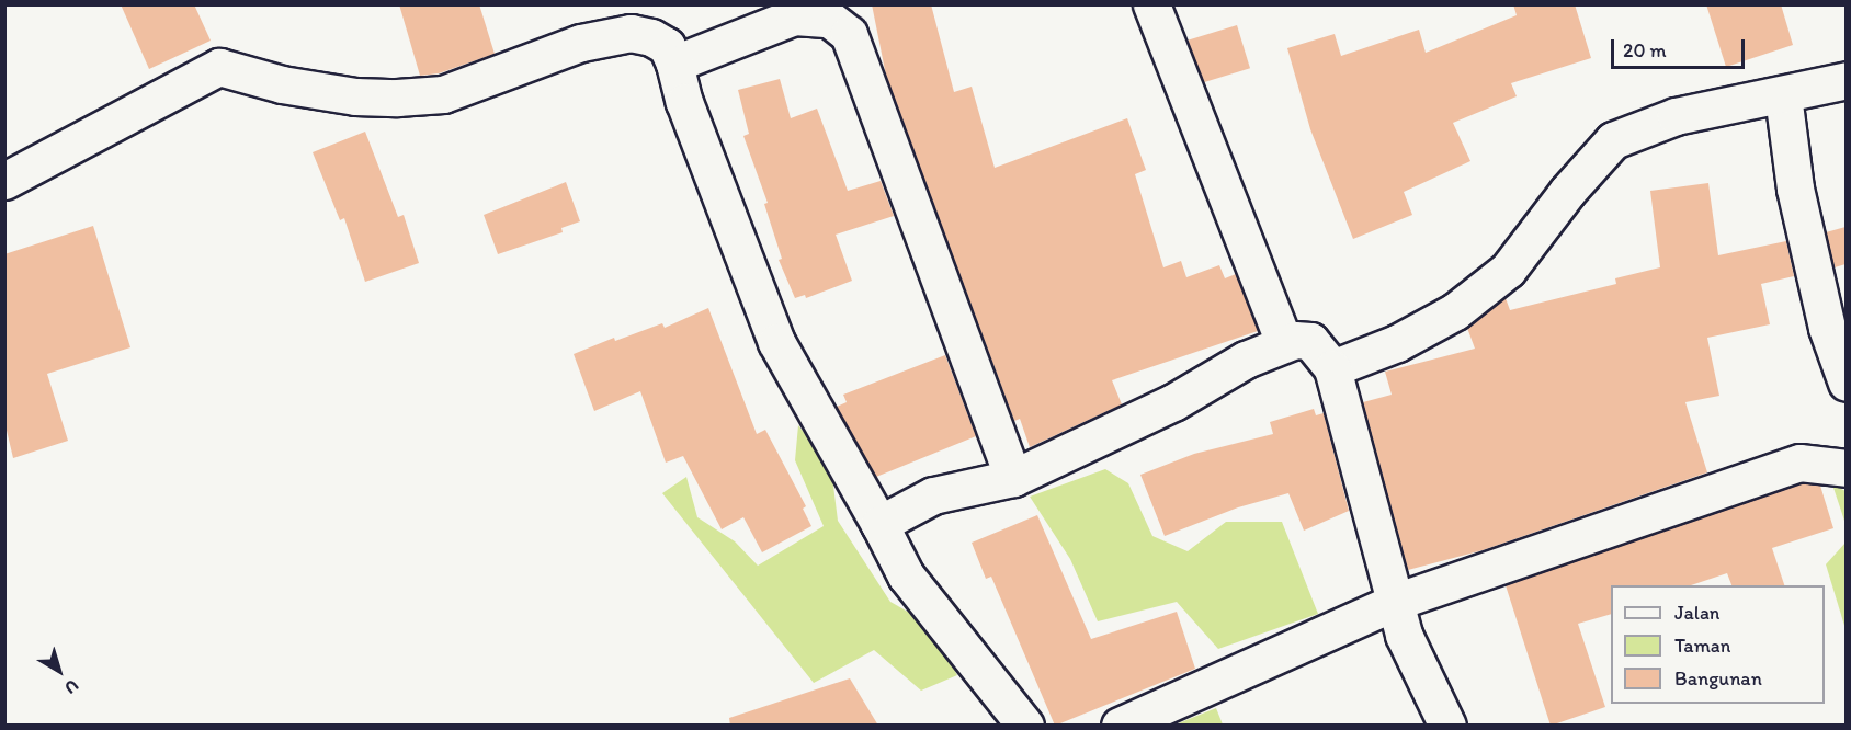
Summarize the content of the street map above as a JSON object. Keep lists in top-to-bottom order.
{
  "legend": ["Jalan", "Taman", "Bangunan"],
  "scale_bar": "20 m",
  "north": "bottom right"
}
